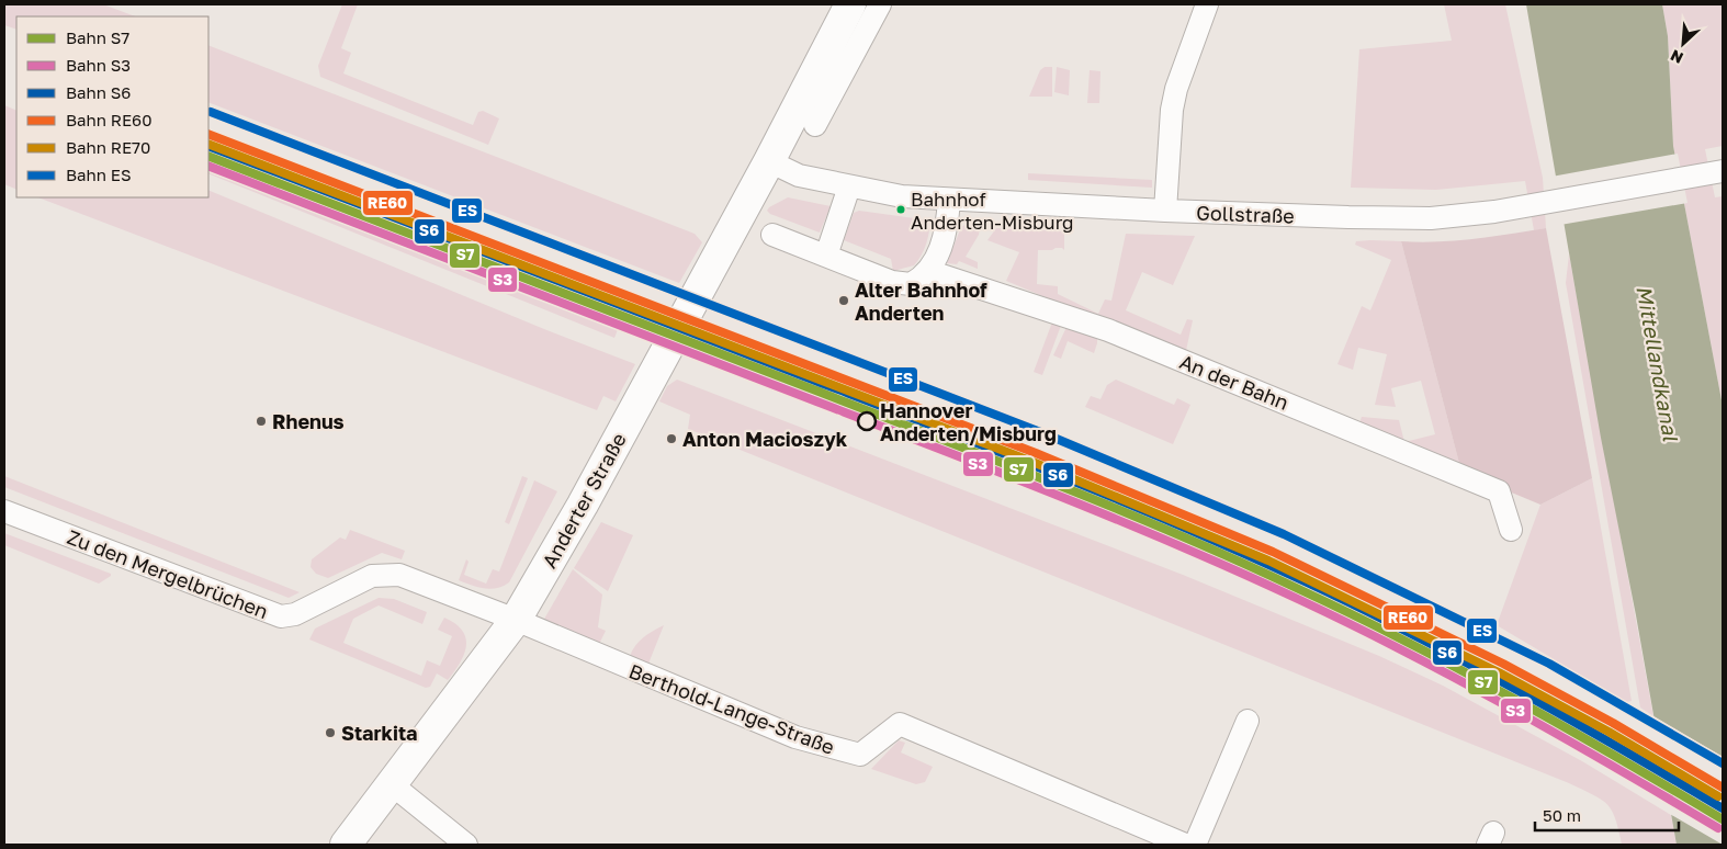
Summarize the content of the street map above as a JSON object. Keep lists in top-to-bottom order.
{
  "streets": {
    "main road": ["Anderter Straße"],
    "street": [
      "Gollstraße",
      "An der Bahn",
      "Zu den Mergelbrüchen",
      "Berthold-Lange-Straße"
    ]
  },
  "crossings": [
    ["Gollstraße", "Anderter Straße"],
    ["Anderter Straße", "Zu den Mergelbrüchen"],
    ["Anderter Straße", "Berthold-Lange-Straße"],
    ["Zu den Mergelbrüchen", "Berthold-Lange-Straße"]
  ],
  "water": ["Mittellandkanal"],
  "places": [
    "Bahnhof Anderten-Misburg",
    "Alter Bahnhof Anderten",
    "Rhenus",
    "Hannover Anderten/Misburg",
    "Anton Macioszyk",
    "Starkita"
  ],
  "lines": [
    "rail line ES",
    "rail line RE60",
    "rail line RE70",
    "rail line S6",
    "rail line S7",
    "rail line S3"
  ],
  "legend": [
    "Bahn S7",
    "Bahn S3",
    "Bahn S6",
    "Bahn RE60",
    "Bahn RE70",
    "Bahn ES"
  ],
  "scale_bar": "50 m",
  "north": "bottom left"
}
